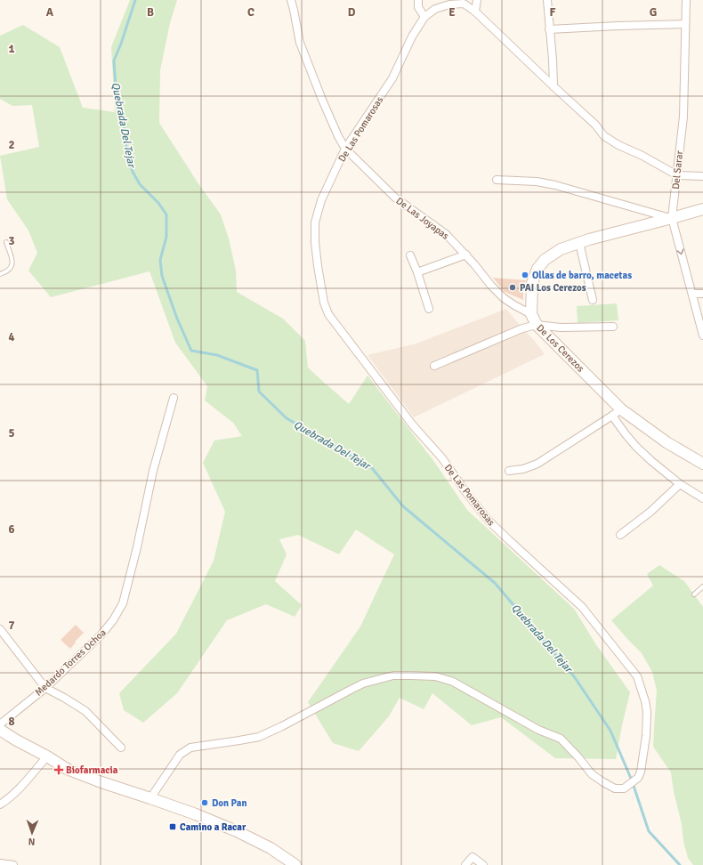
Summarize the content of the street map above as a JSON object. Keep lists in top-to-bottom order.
{
  "streets": {
    "street": [
      "De Las Pomarosas",
      "Del Sarar",
      "De Las Joyapas",
      "De Los Cerezos",
      "Medardo Torres Ochoa"
    ]
  },
  "crossings": [
    ["De Las Pomarosas", "Del Sarar"],
    ["De Las Pomarosas", "De Las Joyapas"],
    ["Del Sarar", "De Los Cerezos"],
    ["De Las Joyapas", "De Los Cerezos"]
  ],
  "water": ["Quebrada Del Tejar"],
  "places": {
    "other": ["Ollas de barro, macetas", "PAI Los Cerezos", "Don Pan"],
    "health": ["Biofarmacia"],
    "transit": ["Camino a Racar"]
  },
  "north": "bottom",
  "grid": {
    "columns": [
      "A",
      "B",
      "C",
      "D",
      "E",
      "F",
      "G"
    ],
    "rows": [
      "1",
      "2",
      "3",
      "4",
      "5",
      "6",
      "7",
      "8"
    ]
  }
}
